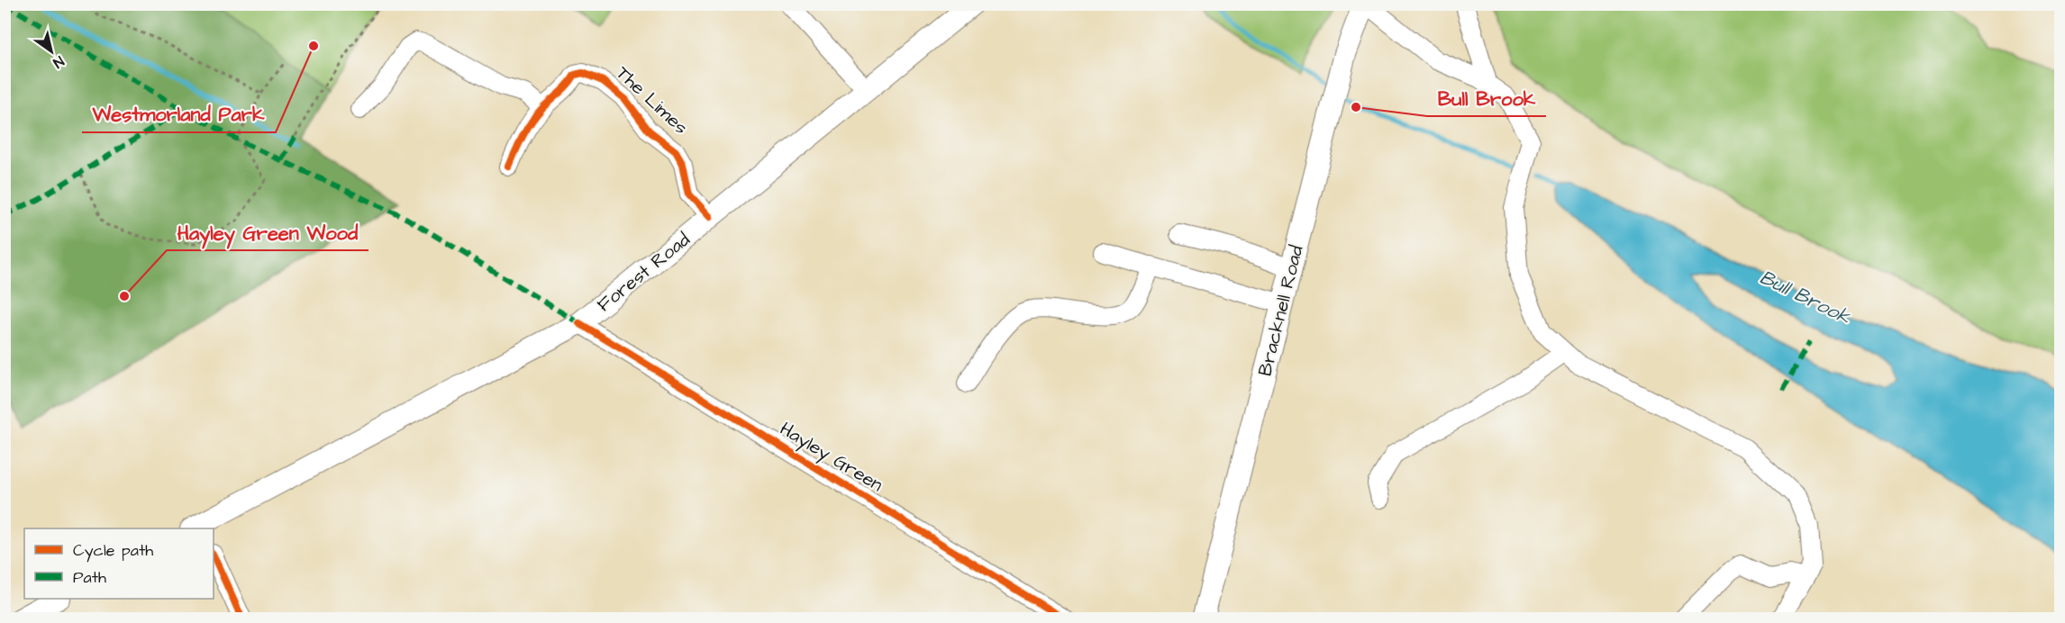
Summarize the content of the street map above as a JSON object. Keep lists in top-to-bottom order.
{
  "streets": {
    "main road": ["Forest Road", "Bracknell Road"],
    "street": ["The Limes", "Hayley Green"]
  },
  "crossings": [
    ["The Limes", "Forest Road"],
    ["Forest Road", "Hayley Green"]
  ],
  "water": ["Bull Brook"],
  "places": ["Westmorland Park", "Bull Brook", "Hayley Green Wood"],
  "legend": ["Cycle path", "Path"],
  "north": "bottom right"
}
